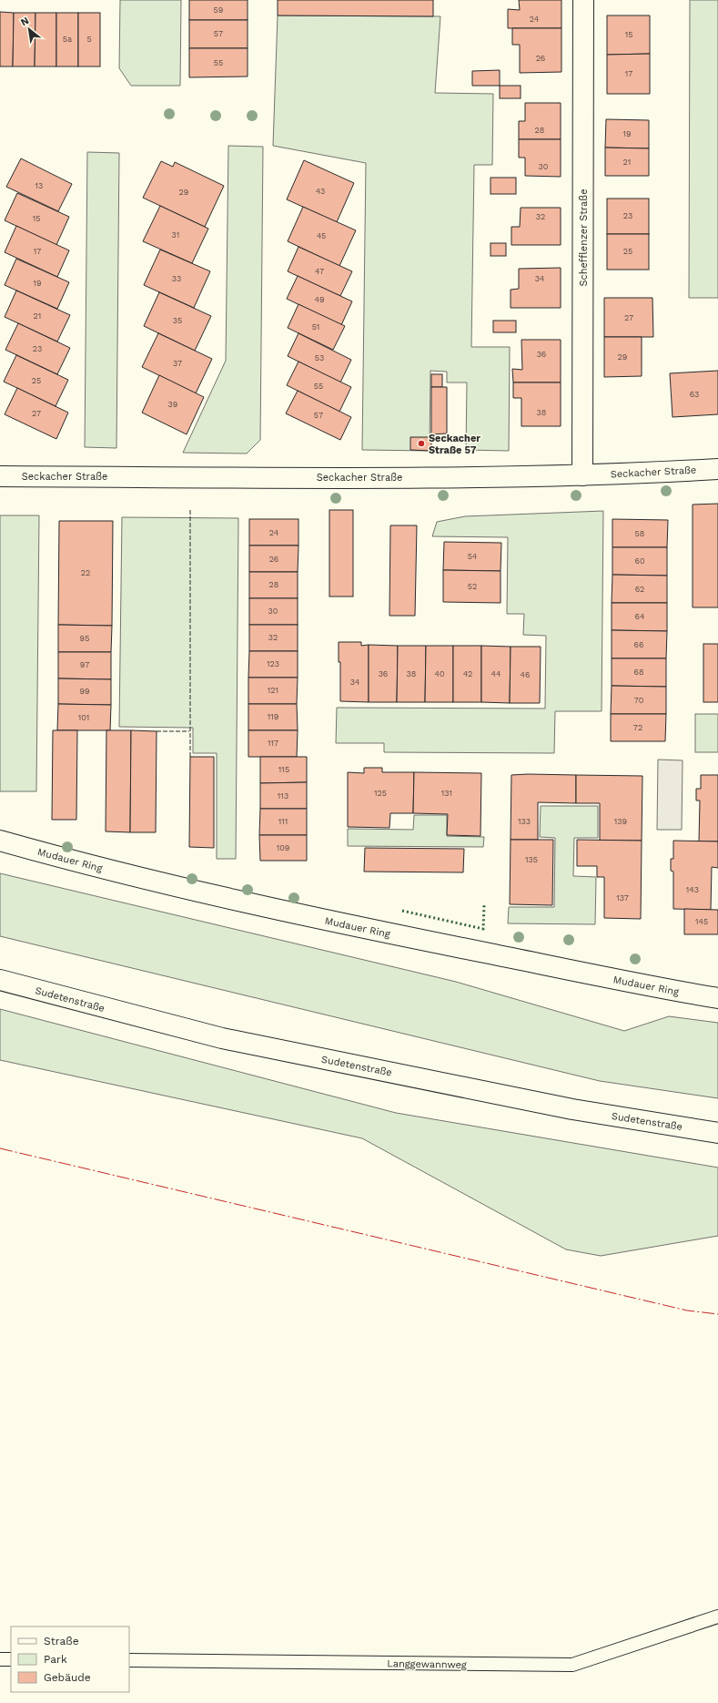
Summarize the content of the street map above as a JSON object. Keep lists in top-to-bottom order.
{
  "streets": {
    "street": [
      "Schefflenzer Straße",
      "Seckacher Straße",
      "Mudauer Ring",
      "Sudetenstraße"
    ],
    "lane": ["Langgewannweg"]
  },
  "crossings": [
    ["Schefflenzer Straße", "Seckacher Straße"]
  ],
  "places": ["Seckacher Straße 57"],
  "house_numbers": [
    "59",
    "24",
    "57",
    "15",
    "5a",
    "5",
    "26",
    "55",
    "17",
    "28",
    "19",
    "21",
    "30",
    "13",
    "43",
    "29",
    "23",
    "32",
    "15",
    "31",
    "45",
    "17",
    "25",
    "47",
    "33",
    "34",
    "19",
    "49",
    "21",
    "27",
    "35",
    "51",
    "23",
    "36",
    "29",
    "53",
    "37",
    "25",
    "55",
    "63",
    "39",
    "38",
    "27",
    "57",
    "24",
    "58",
    "54",
    "26",
    "60",
    "22",
    "28",
    "52",
    "62",
    "30",
    "64",
    "32",
    "95",
    "66",
    "123",
    "97",
    "68",
    "36",
    "38",
    "40",
    "42",
    "44",
    "46",
    "34",
    "121",
    "99",
    "70",
    "119",
    "101",
    "72",
    "117",
    "115",
    "125",
    "131",
    "113",
    "111",
    "133",
    "139",
    "109",
    "135",
    "143",
    "137",
    "145"
  ],
  "legend": ["Straße", "Park", "Gebäude"],
  "north": "top left"
}
